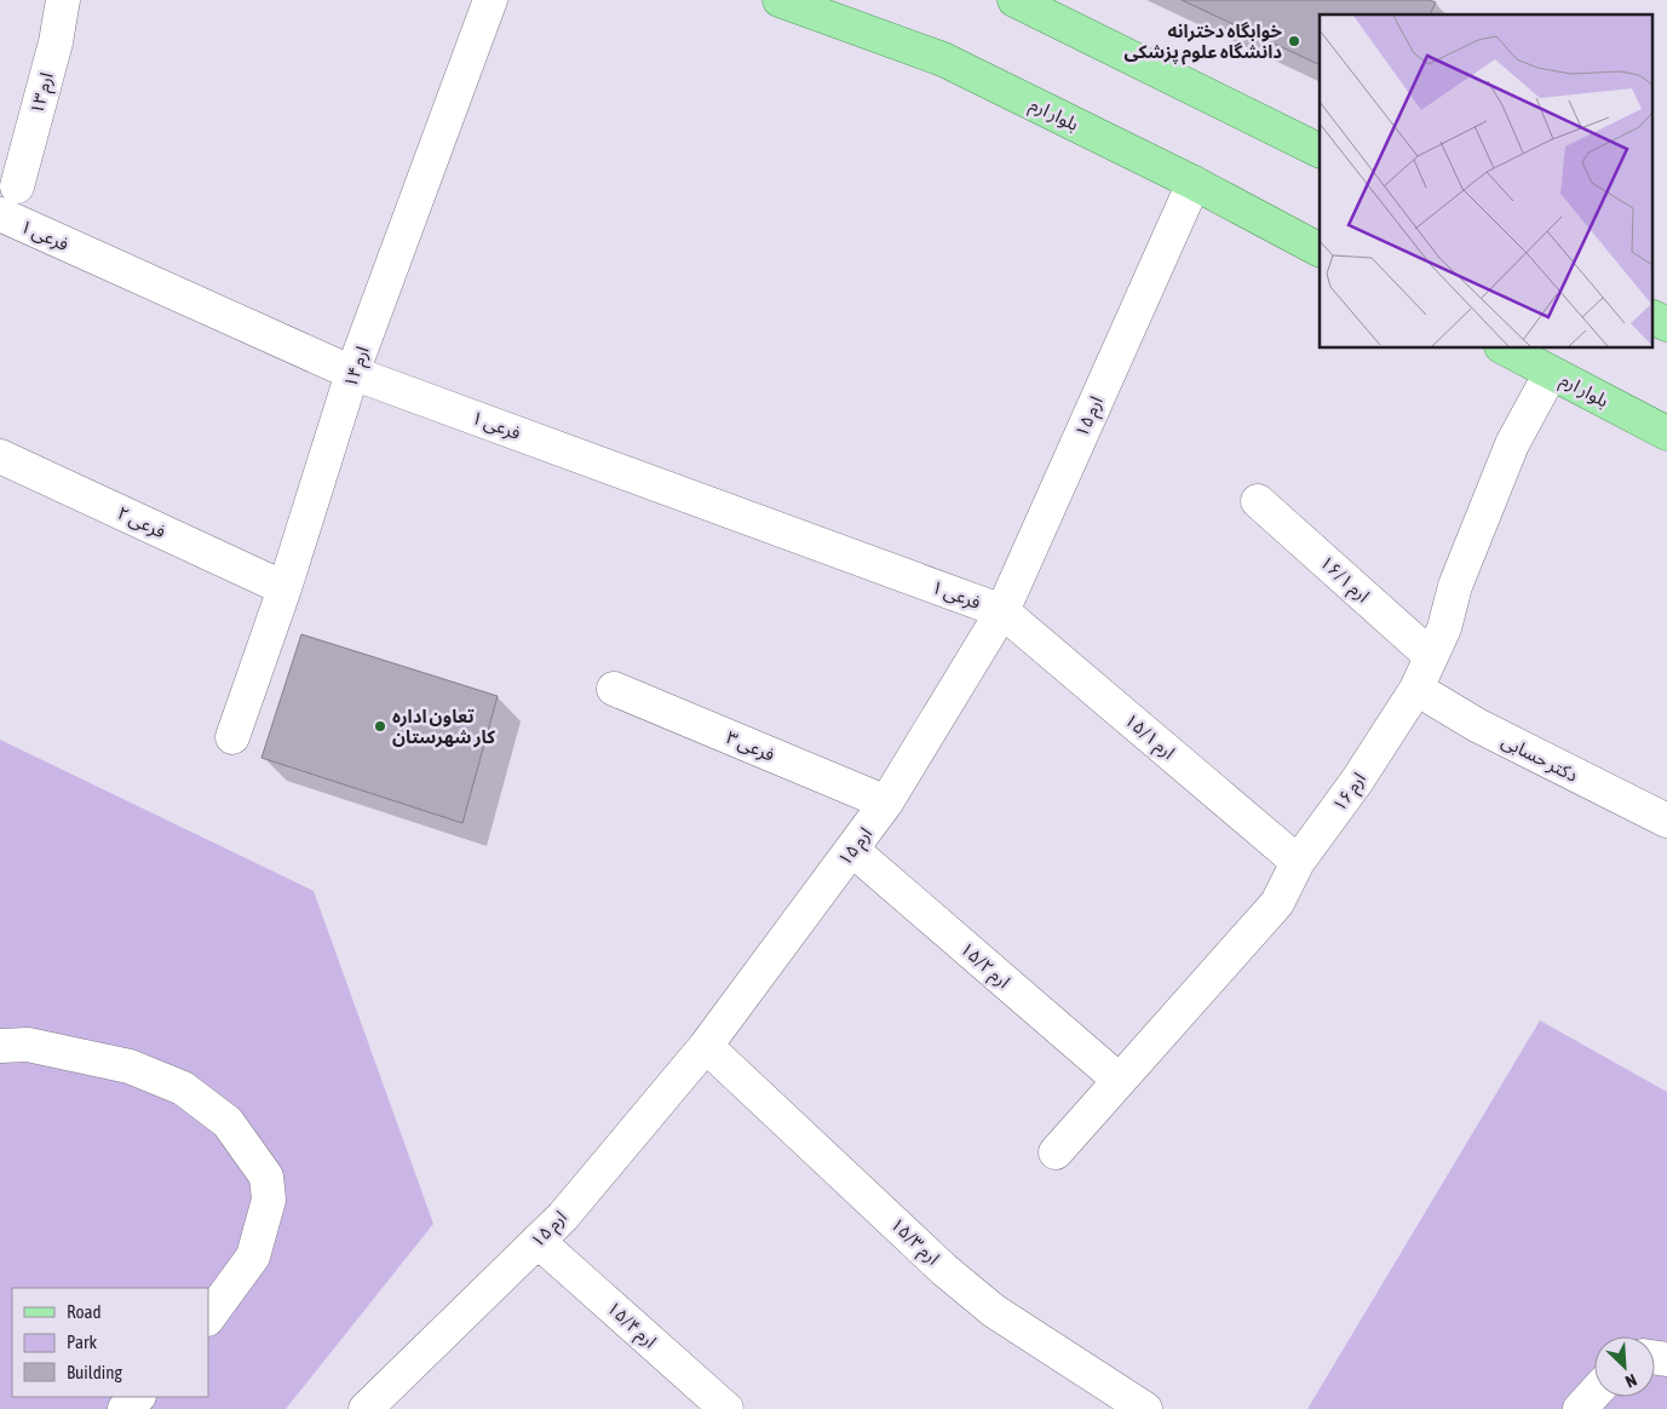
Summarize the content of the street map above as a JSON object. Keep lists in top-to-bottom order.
{
  "streets": {
    "main road": ["بلوار ارم"],
    "street": [
      "ارم ۱۳",
      "فرعی ۱",
      "ارم ۱۴",
      "ارم ۱۵",
      "فرعی ۲",
      "ارم ۱۶/۱",
      "ارم ۱۵/۱",
      "فرعی ۳",
      "دکتر حسابی",
      "ارم ۱۶",
      "ارم ۱۵/۲",
      "ارم ۱۵/۳",
      "ارم ۱۵/۴"
    ]
  },
  "crossings": [
    ["بلوار ارم", "ارم ۱۵"],
    ["بلوار ارم", "ارم ۱۶"],
    ["فرعی ۱", "ارم ۱۴"],
    ["فرعی ۱", "ارم ۱۵"],
    ["فرعی ۱", "ارم ۱۵/۱"],
    ["ارم ۱۴", "فرعی ۲"],
    ["ارم ۱۵", "ارم ۱۵/۱"],
    ["ارم ۱۵", "فرعی ۳"],
    ["ارم ۱۵", "ارم ۱۵/۲"],
    ["ارم ۱۵", "ارم ۱۵/۳"],
    ["ارم ۱۵", "ارم ۱۵/۴"],
    ["ارم ۱۶/۱", "ارم ۱۶"],
    ["ارم ۱۵/۱", "ارم ۱۶"],
    ["دکتر حسابی", "ارم ۱۶"],
    ["ارم ۱۶", "ارم ۱۵/۲"]
  ],
  "places": ["خوابگاه دخترانه دانشگاه علوم پزشکی", "تعاون اداره کار شهرستان"],
  "legend": ["Road", "Park", "Building"],
  "north": "bottom right"
}
